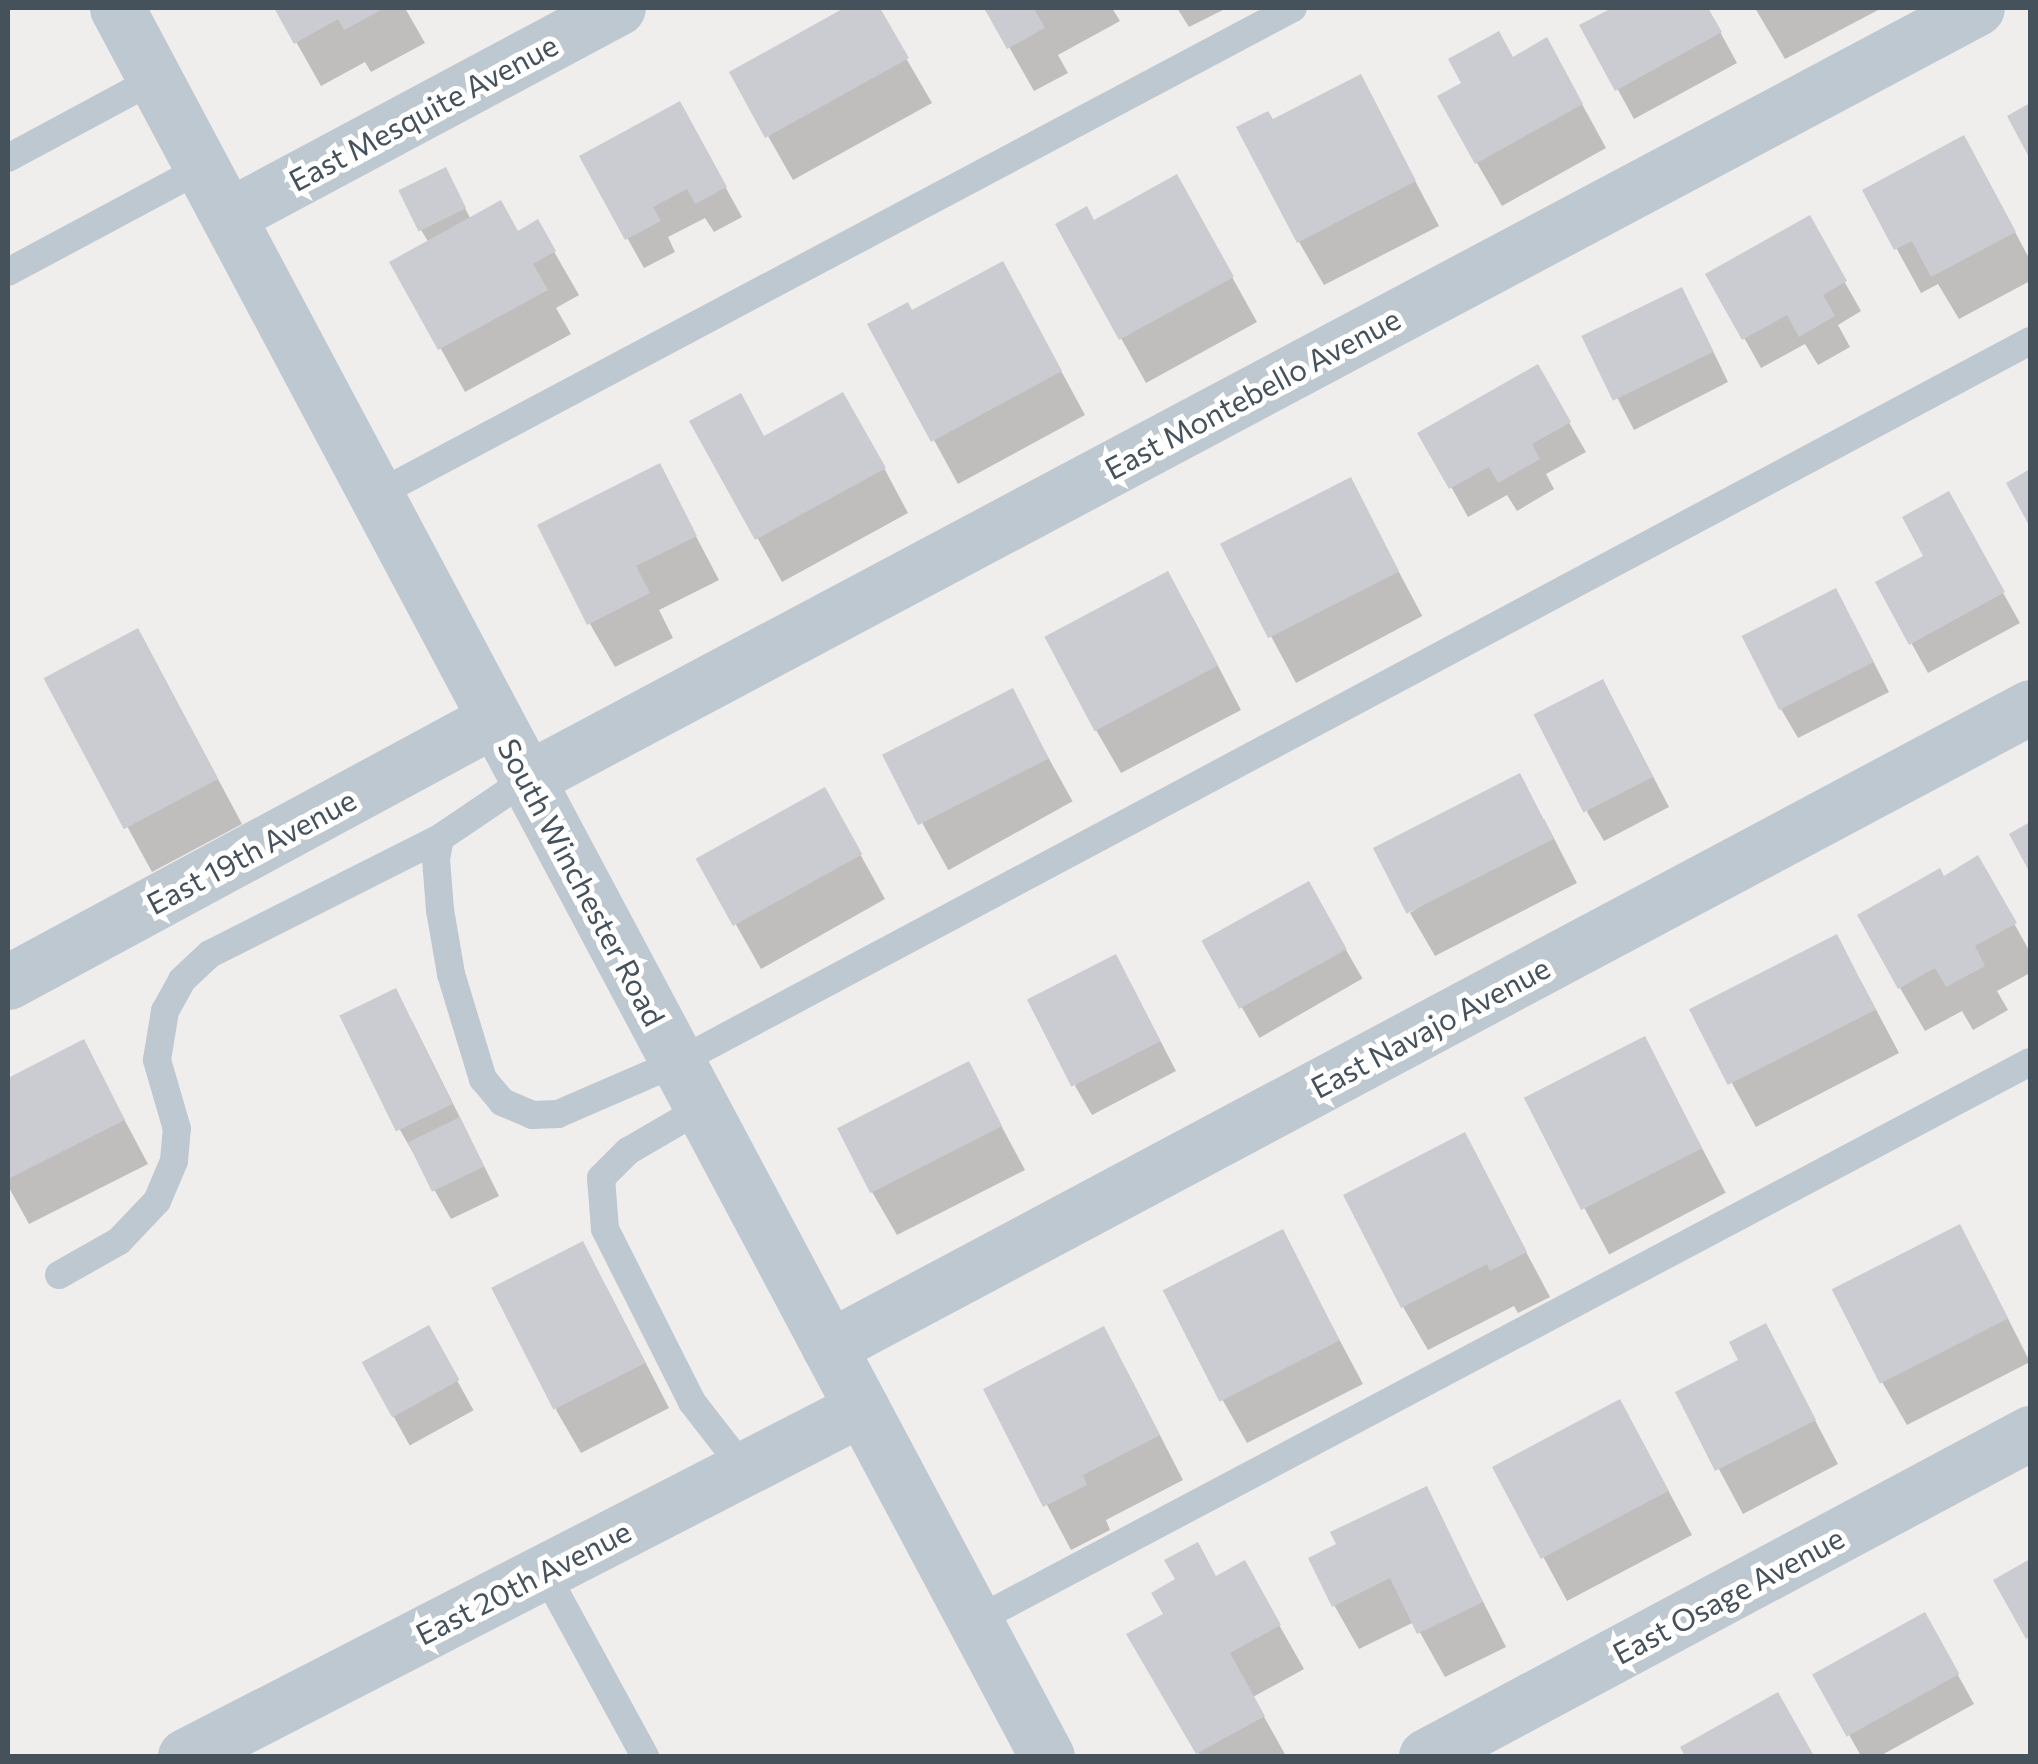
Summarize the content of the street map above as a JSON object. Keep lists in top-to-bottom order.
{
  "streets": {
    "street": [
      "East Mesquite Avenue",
      "East Montebello Avenue",
      "East 19th Avenue",
      "South Winchester Road",
      "East Navajo Avenue",
      "East 20th Avenue",
      "East Osage Avenue"
    ]
  },
  "crossings": [
    ["East Mesquite Avenue", "South Winchester Road"],
    ["East Montebello Avenue", "South Winchester Road"],
    ["East 19th Avenue", "South Winchester Road"],
    ["South Winchester Road", "East Navajo Avenue"],
    ["South Winchester Road", "East 20th Avenue"]
  ]
}
